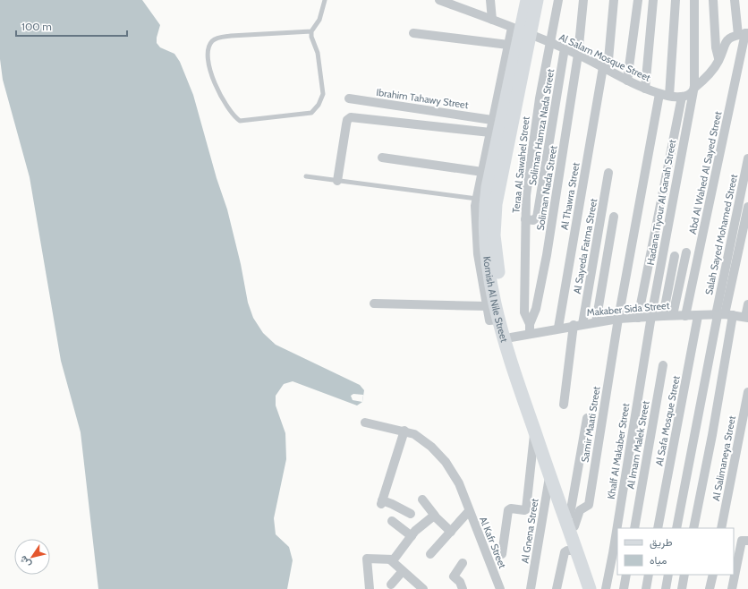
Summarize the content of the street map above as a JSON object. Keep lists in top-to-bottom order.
{
  "streets": {
    "main road": ["Kornish Al Nile Street"],
    "street": [
      "Al Salam Mosque Street",
      "Ibrahim Tahawy Street",
      "Soliman Hamza Nada Street",
      "Teraa Al Sawahel Street",
      "Abd Al Wahed Al Sayed Street",
      "Soliman Nada Street",
      "Al Thawra Street",
      "Hadana Tiyour Al Ganah Street",
      "Salah Sayed Mohamed Street",
      "Al Sayeda Fatma Street",
      "Makaber Sida Street",
      "Al Safa Mosque Street",
      "Samir Maati Street",
      "Al Imam Malek Street",
      "Khalf Al Makaber Street",
      "Al Salimaneya Street",
      "Al Gnena Street",
      "Al Kafr Street"
    ]
  },
  "crossings": [
    ["Al Salam Mosque Street", "Soliman Hamza Nada Street"],
    ["Al Salam Mosque Street", "Teraa Al Sawahel Street"],
    ["Al Salam Mosque Street", "Soliman Nada Street"],
    ["Al Salam Mosque Street", "Al Thawra Street"],
    ["Al Salam Mosque Street", "Kornish Al Nile Street"],
    ["Soliman Hamza Nada Street", "Teraa Al Sawahel Street"],
    ["Teraa Al Sawahel Street", "Soliman Nada Street"],
    ["Teraa Al Sawahel Street", "Makaber Sida Street"],
    ["Abd Al Wahed Al Sayed Street", "Makaber Sida Street"],
    ["Soliman Nada Street", "Makaber Sida Street"],
    ["Al Thawra Street", "Makaber Sida Street"],
    ["Hadana Tiyour Al Ganah Street", "Makaber Sida Street"],
    ["Hadana Tiyour Al Ganah Street", "Khalf Al Makaber Street"],
    ["Salah Sayed Mohamed Street", "Makaber Sida Street"],
    ["Al Sayeda Fatma Street", "Makaber Sida Street"],
    ["Kornish Al Nile Street", "Makaber Sida Street"],
    ["Kornish Al Nile Street", "Samir Maati Street"],
    ["Kornish Al Nile Street", "Al Gnena Street"],
    ["Makaber Sida Street", "Al Safa Mosque Street"],
    ["Makaber Sida Street", "Samir Maati Street"],
    ["Makaber Sida Street", "Khalf Al Makaber Street"]
  ],
  "legend": ["طريق", "مياه"],
  "scale_bar": "100 m",
  "north": "bottom left"
}
